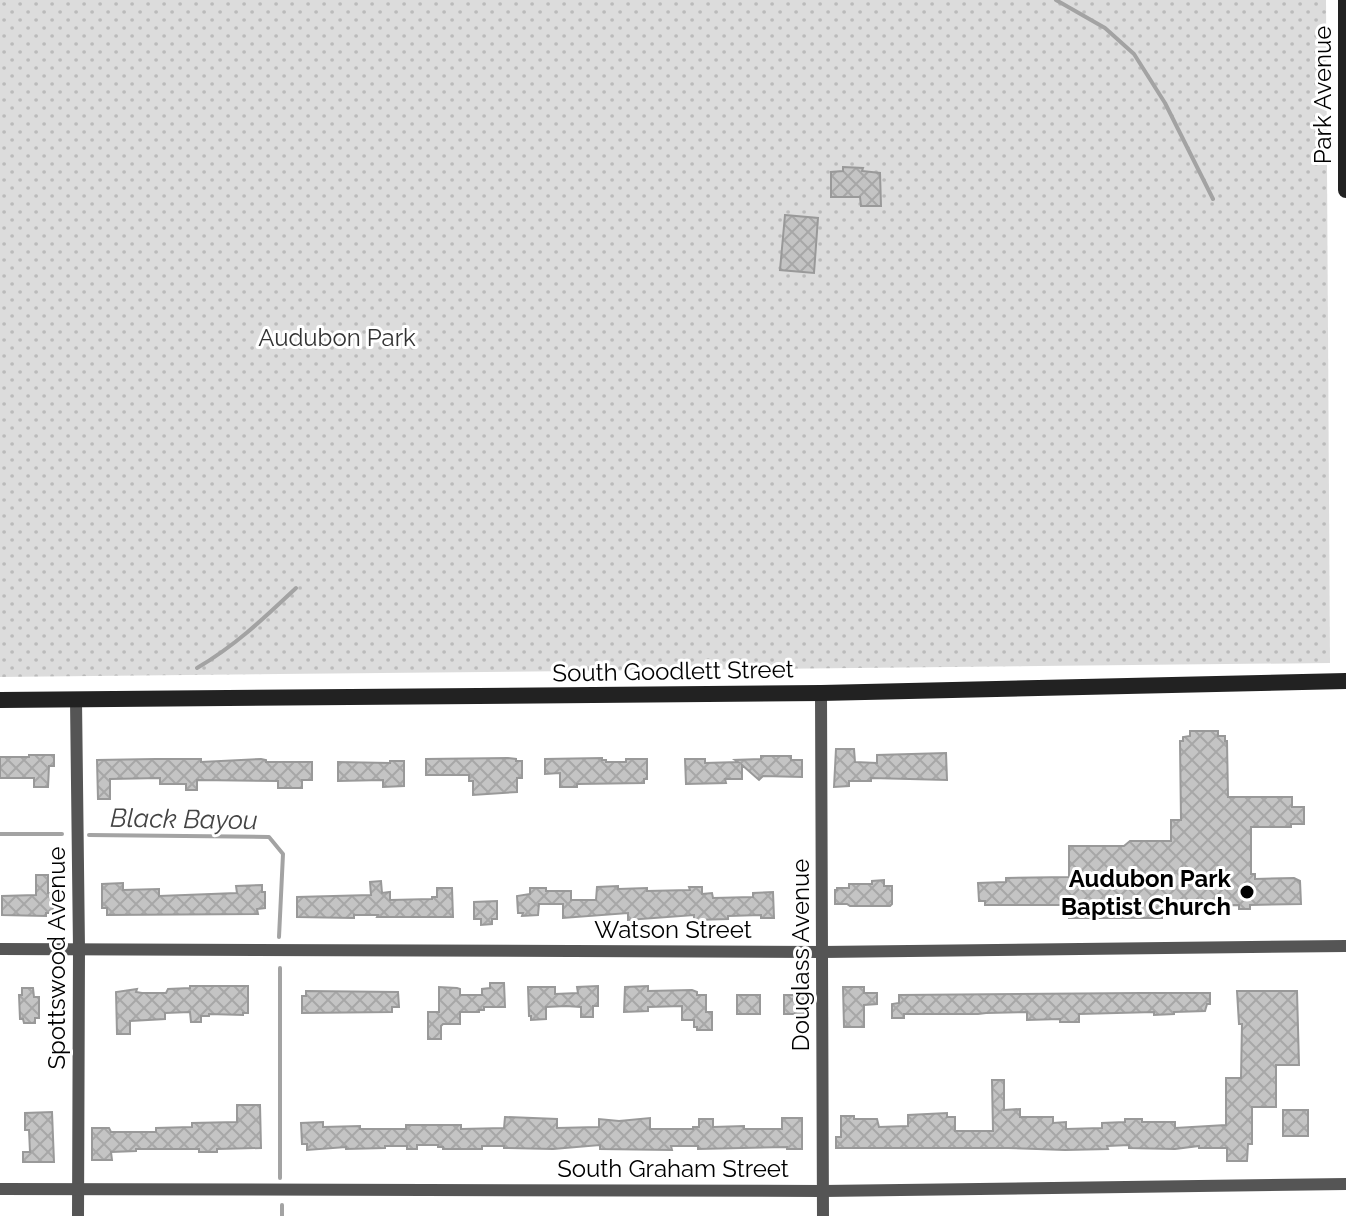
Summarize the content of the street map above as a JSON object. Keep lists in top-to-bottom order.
{
  "streets": {
    "main road": ["Park Avenue", "South Goodlett Street"],
    "street": [
      "Watson Street",
      "Douglass Avenue",
      "Spottswood Avenue",
      "South Graham Street"
    ]
  },
  "crossings": [
    ["South Goodlett Street", "Douglass Avenue"],
    ["South Goodlett Street", "Spottswood Avenue"],
    ["Watson Street", "Douglass Avenue"],
    ["Watson Street", "Spottswood Avenue"],
    ["Douglass Avenue", "South Graham Street"],
    ["Spottswood Avenue", "South Graham Street"]
  ],
  "water": ["Black Bayou"],
  "parks": ["Audubon Park"],
  "places": ["Audubon Park Baptist Church"]
}
